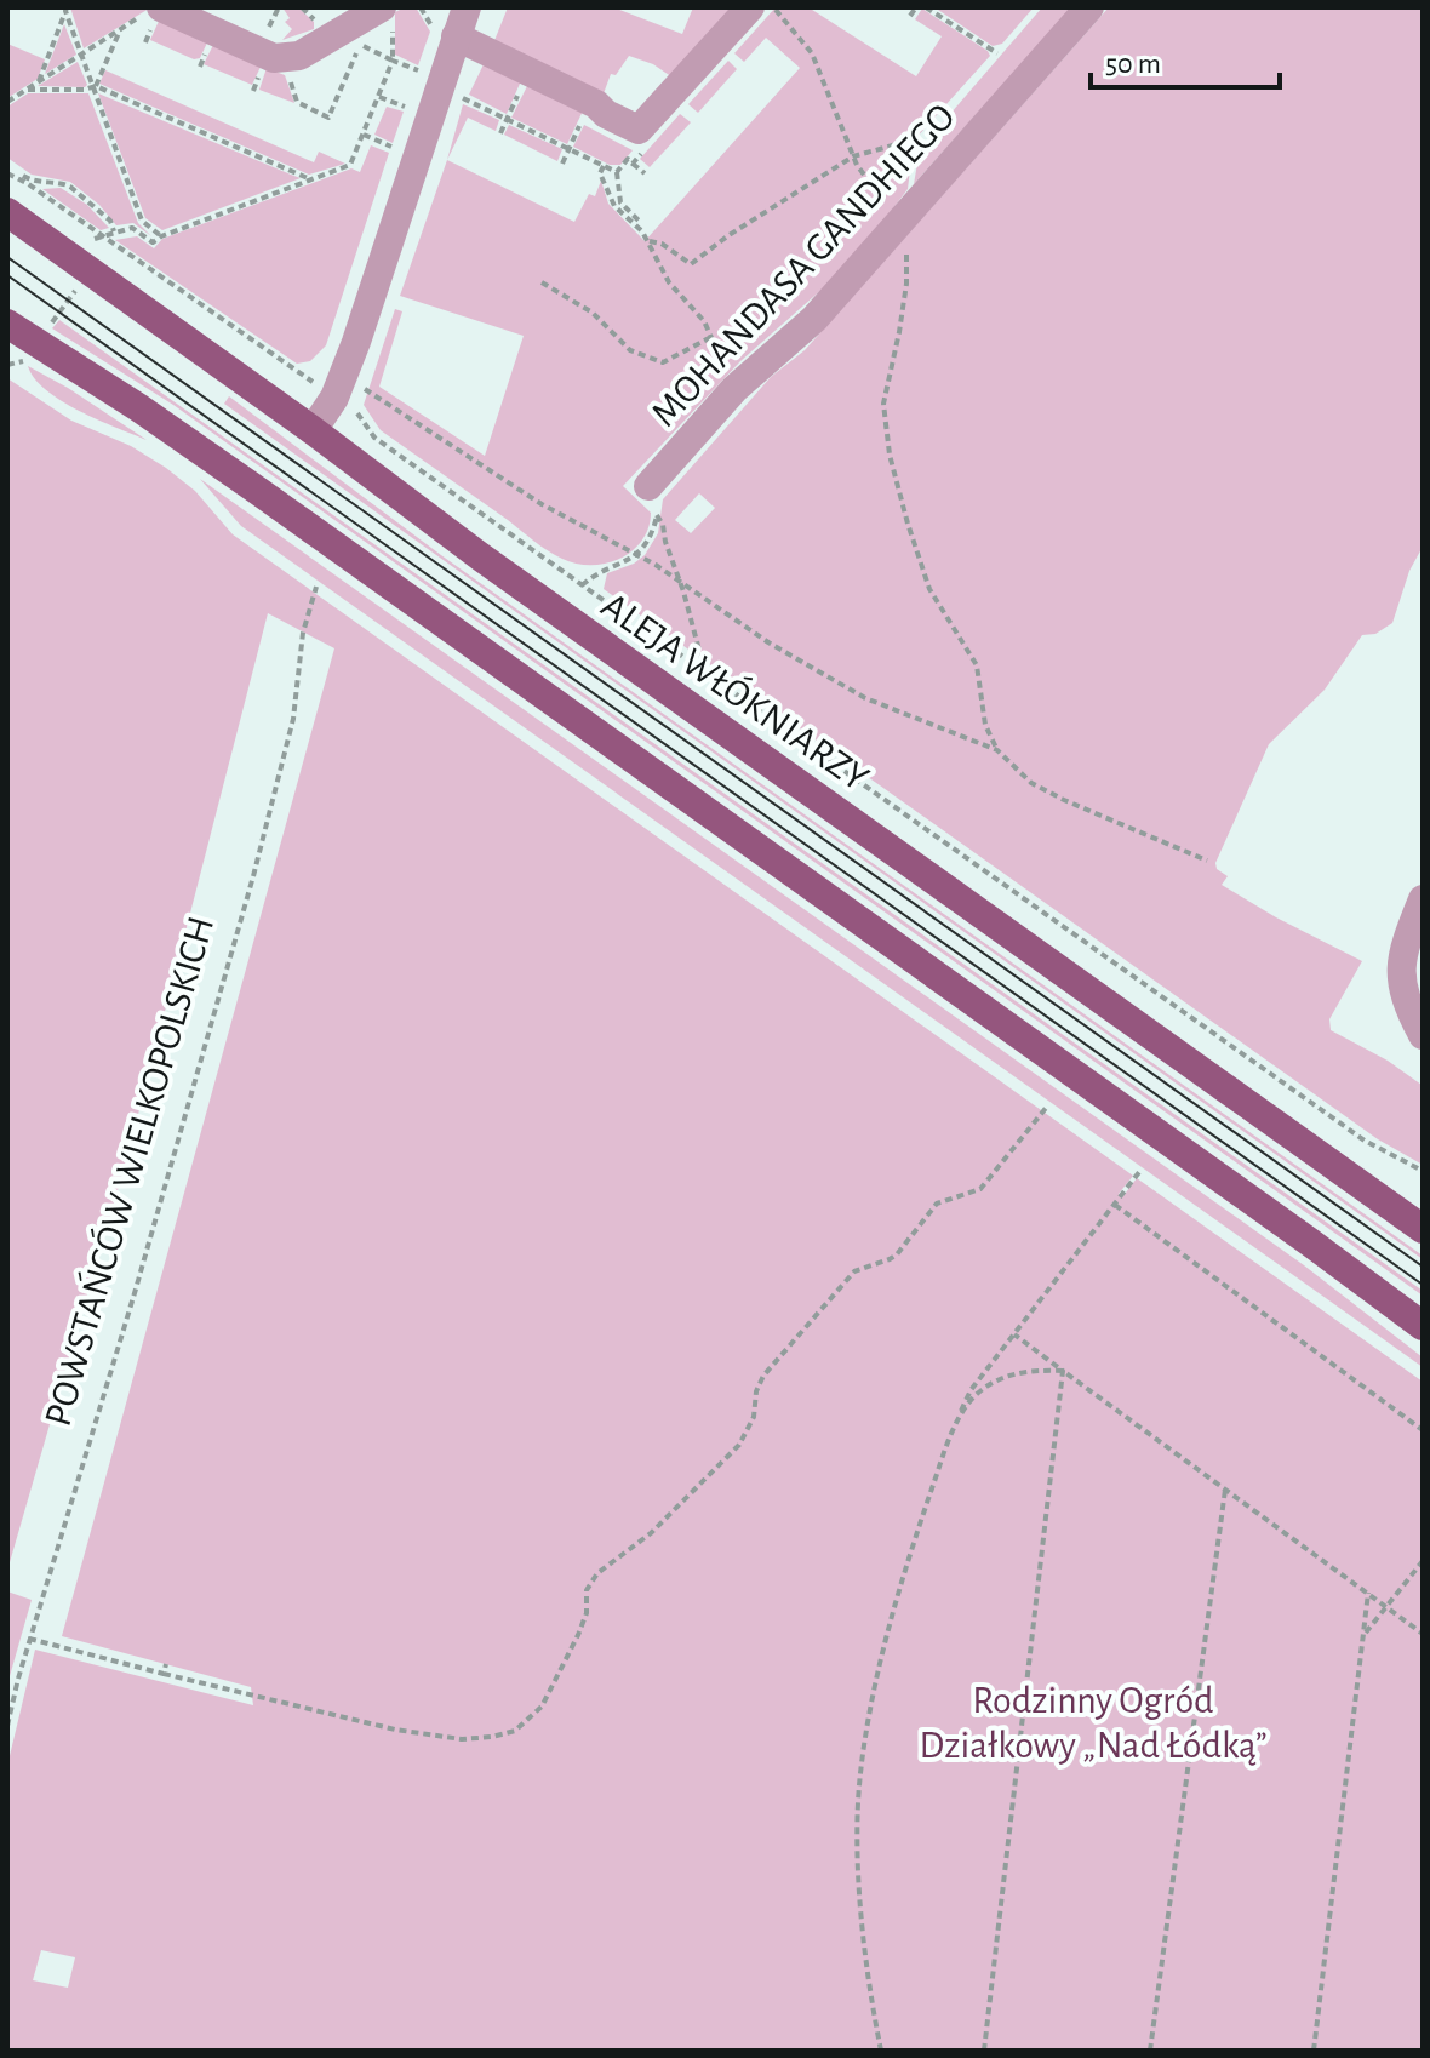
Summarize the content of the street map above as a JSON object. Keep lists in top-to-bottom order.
{
  "streets": {
    "main road": ["ALEJA WŁÓKNIARZY"],
    "street": ["MOHANDASA GANDHIEGO"],
    "path": ["POWSTAŃCÓW WIELKOPOLSKICH"]
  },
  "parks": ["Rodzinny Ogród Działkowy „Nad Łódką”"],
  "scale_bar": "50 m"
}
